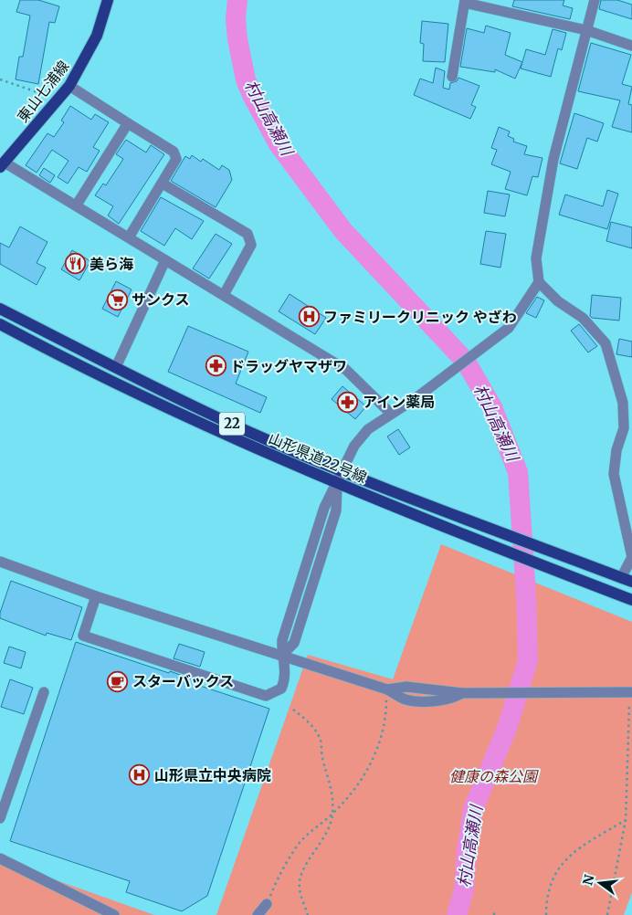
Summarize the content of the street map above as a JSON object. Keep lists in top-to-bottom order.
{
  "streets": {
    "main road": ["東山七浦線", "22", "山形県道22号線"]
  },
  "water": ["村山高瀬川"],
  "parks": ["健康の森公園"],
  "places": {
    "restaurant": ["美ら海"],
    "supermarket": ["サンクス"],
    "hospital": ["ファミリークリニック やざわ", "山形県立中央病院"],
    "pharmacy": ["ドラッグヤマザワ", "アイン薬局"],
    "cafe": ["スターバックス"]
  },
  "north": "left"
}
